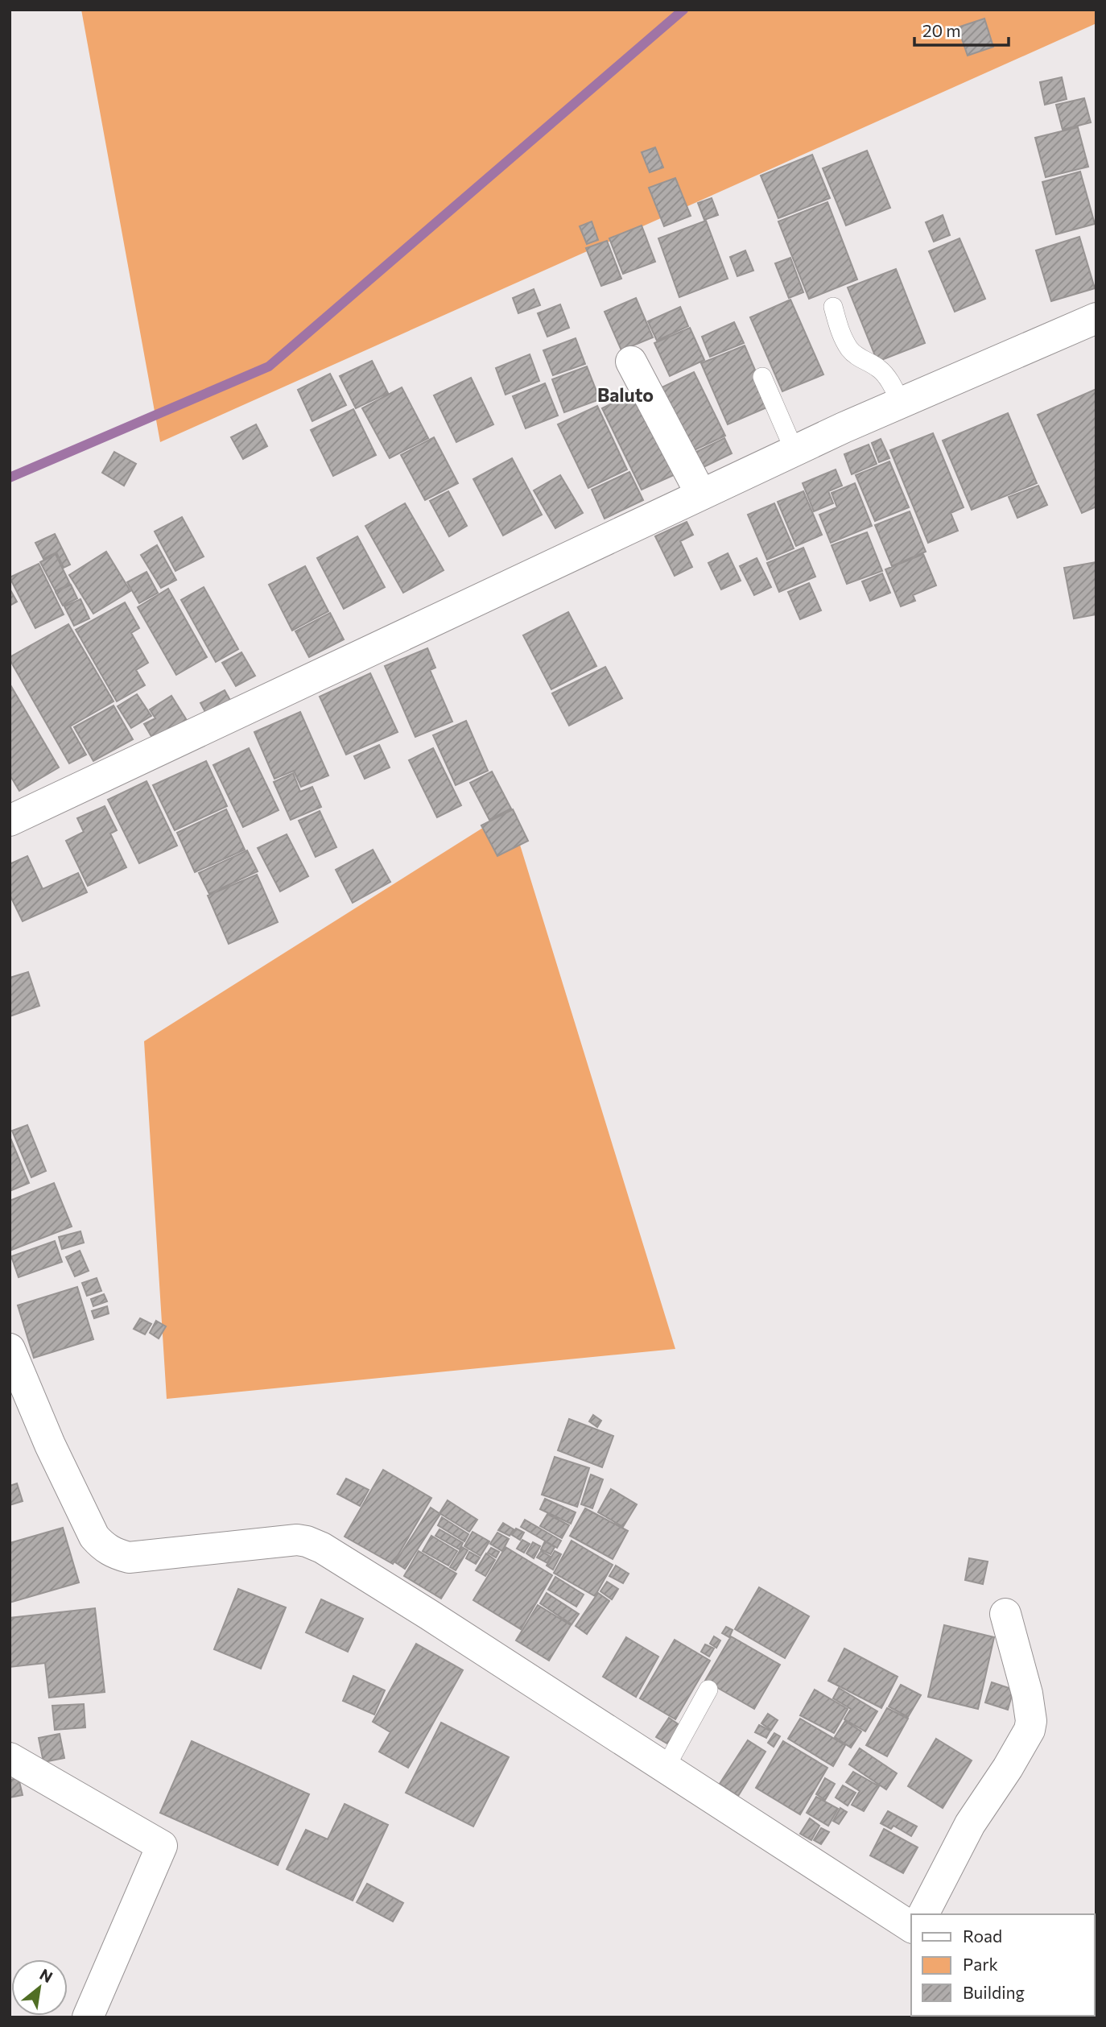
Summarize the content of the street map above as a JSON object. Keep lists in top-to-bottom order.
{
  "districts": ["Baluto"],
  "legend": ["Road", "Park", "Building"],
  "scale_bar": "20 m",
  "north": "top right"
}
